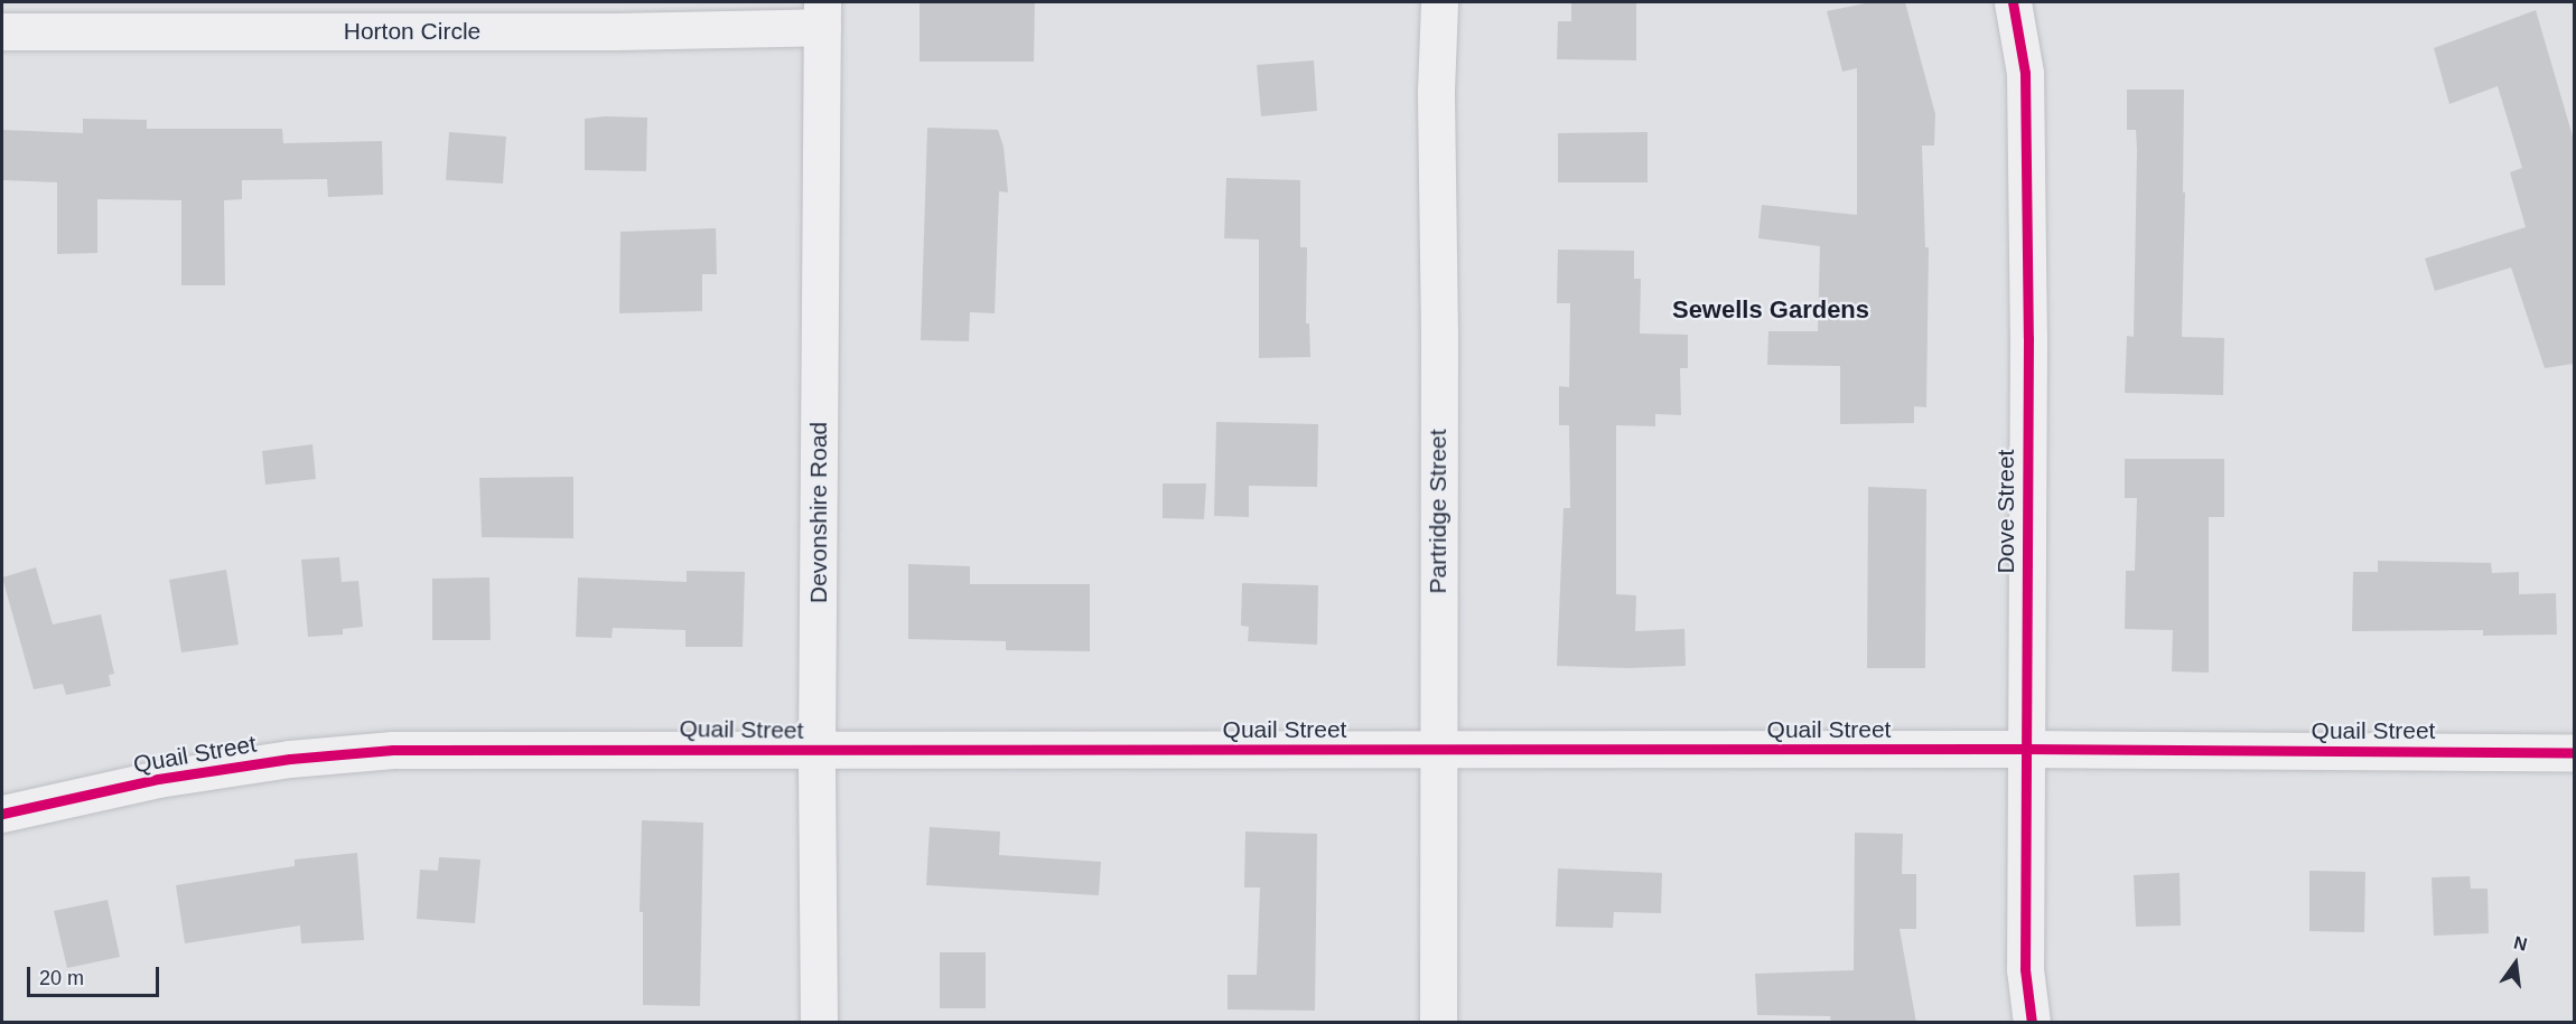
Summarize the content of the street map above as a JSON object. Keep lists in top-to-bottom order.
{
  "streets": {
    "street": [
      "Horton Circle",
      "Partridge Street",
      "Dove Street",
      "Devonshire Road",
      "Quail Street"
    ]
  },
  "crossings": [
    ["Horton Circle", "Devonshire Road"],
    ["Partridge Street", "Quail Street"],
    ["Dove Street", "Quail Street"],
    ["Devonshire Road", "Quail Street"]
  ],
  "districts": ["Sewells Gardens"],
  "scale_bar": "20 m",
  "north": "top"
}
